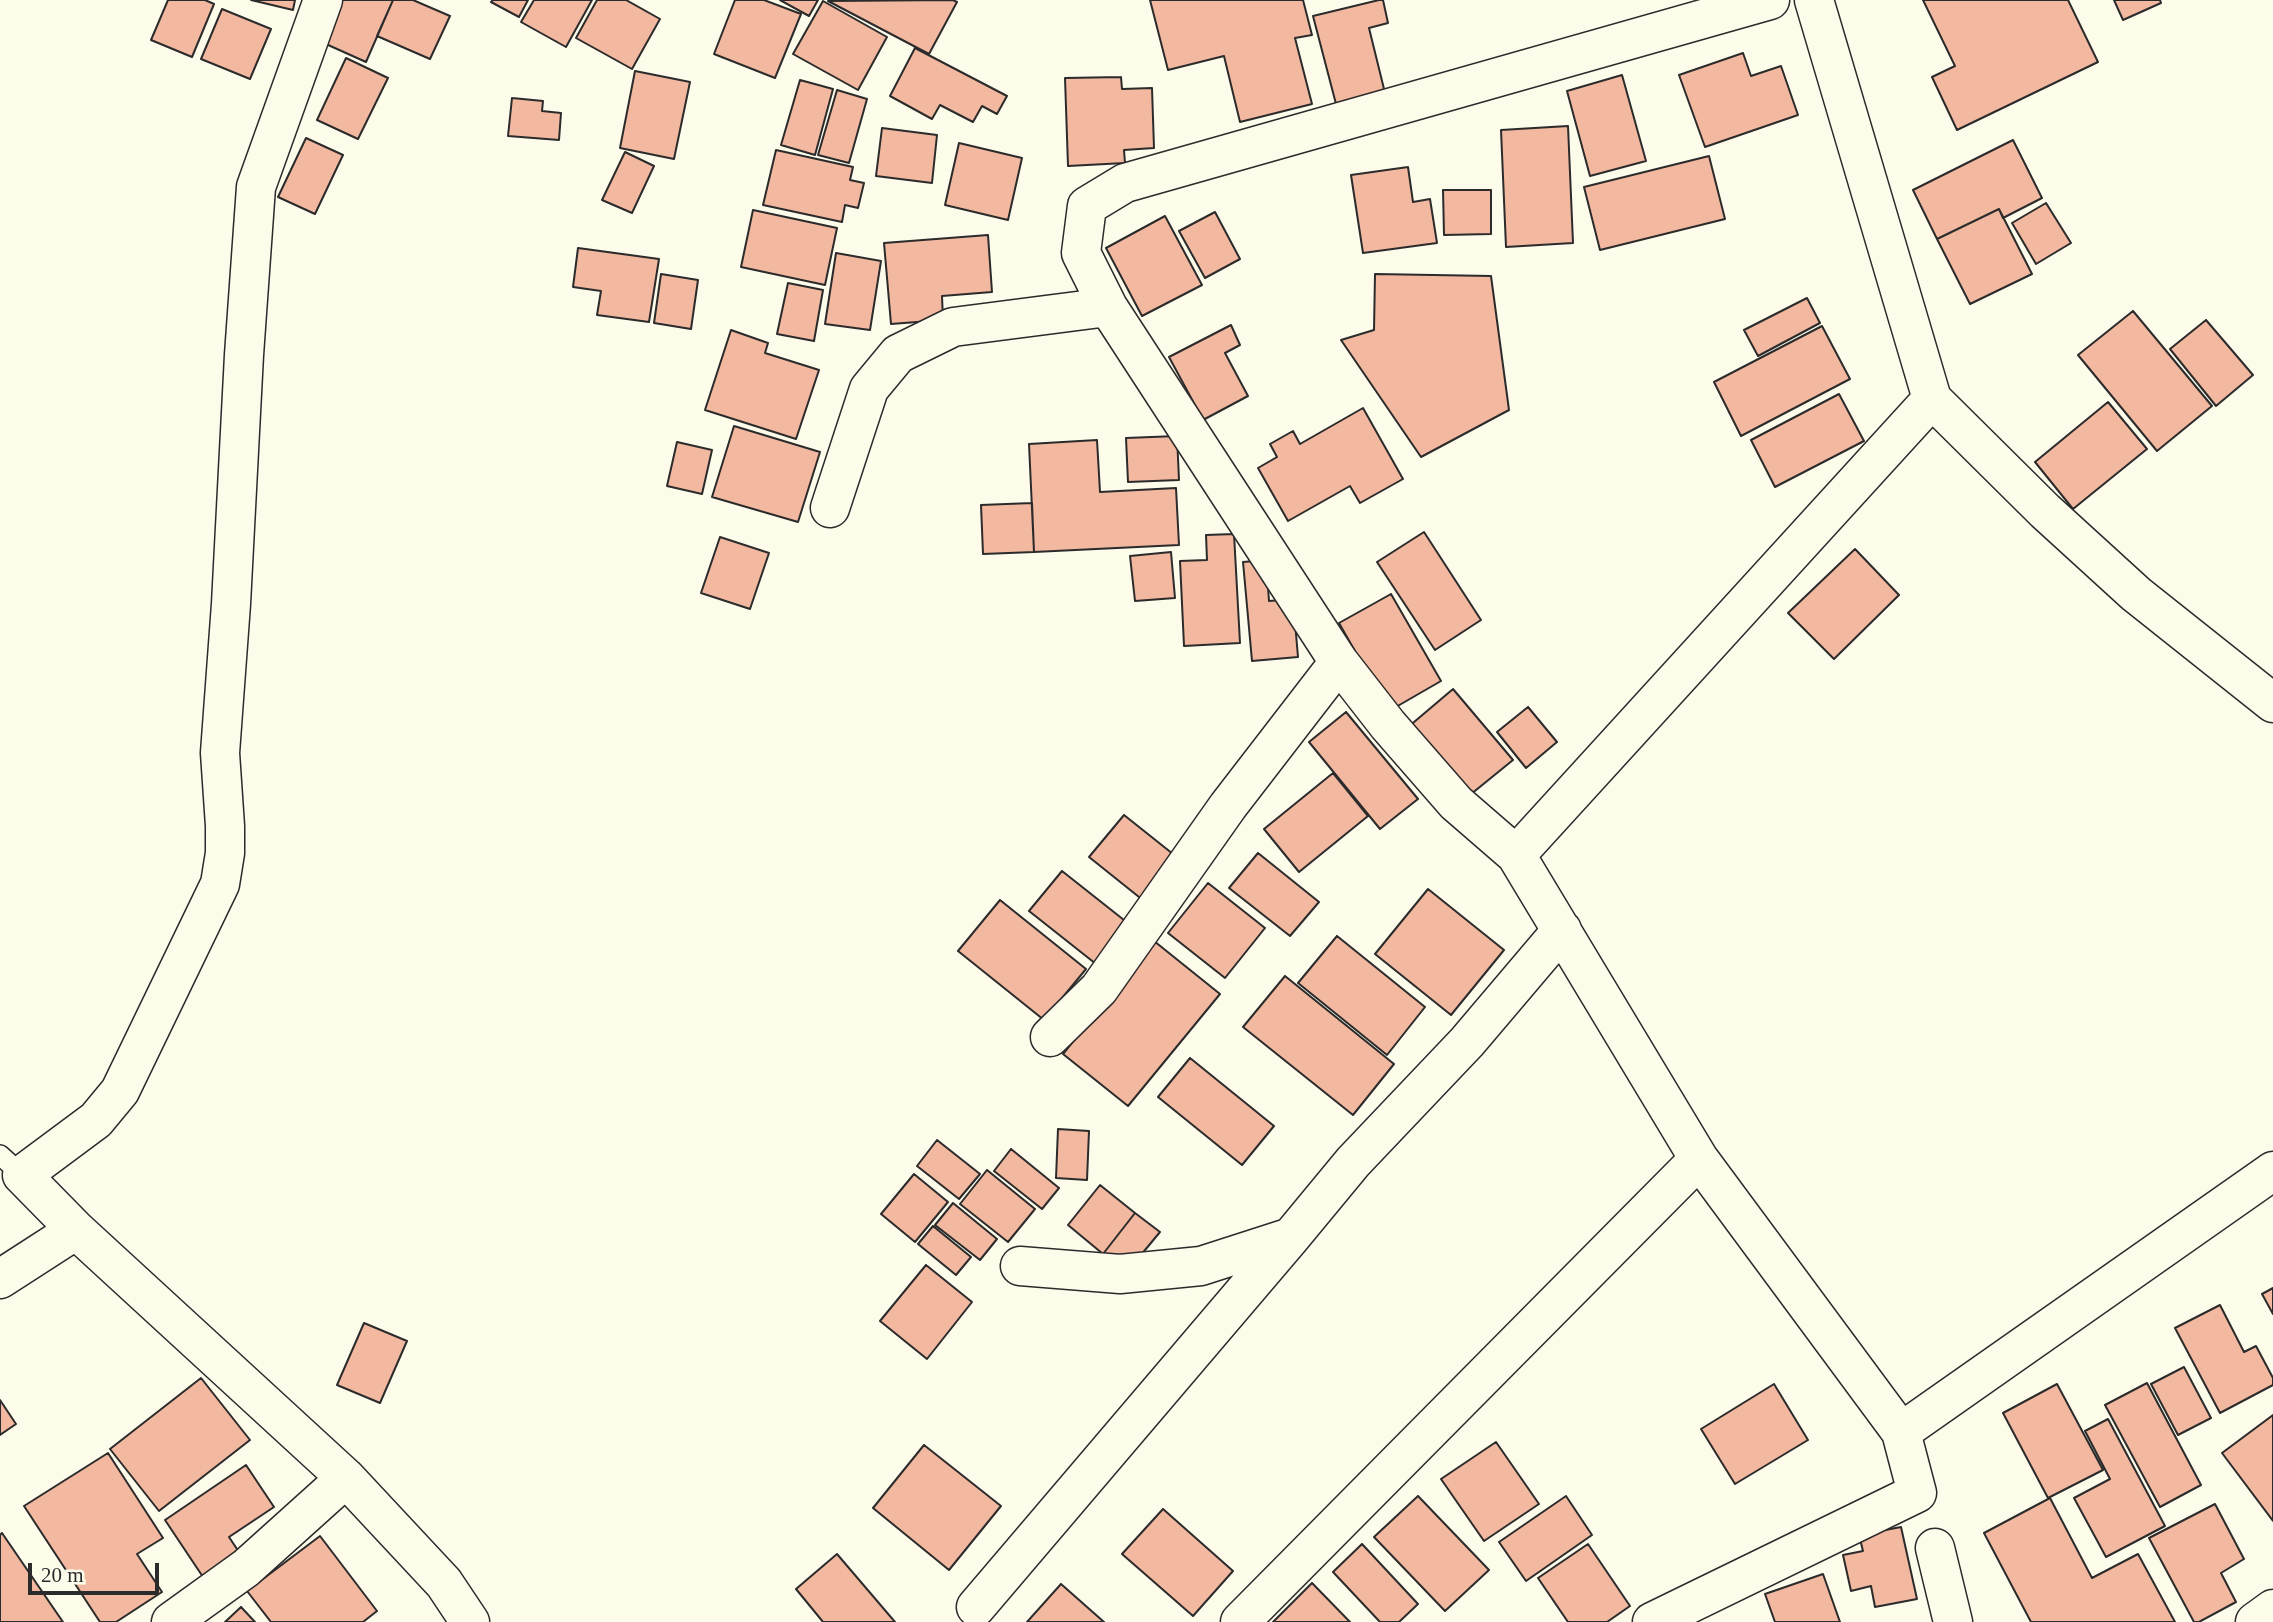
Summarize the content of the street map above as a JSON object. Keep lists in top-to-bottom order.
{
  "scale_bar": "20 m"
}
